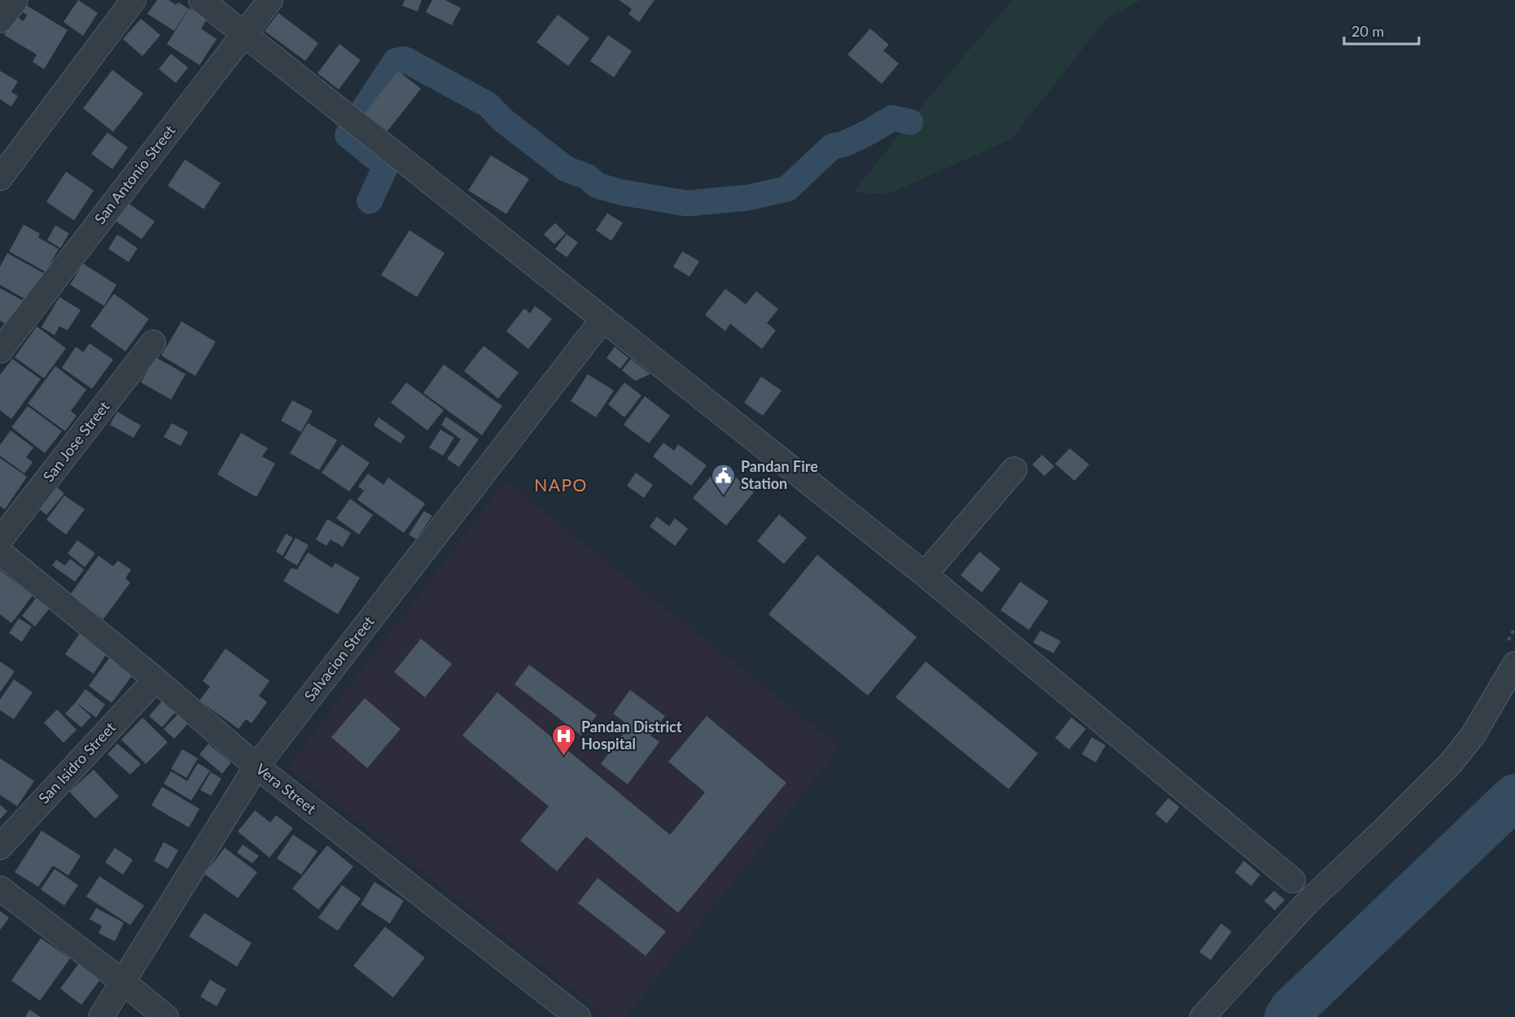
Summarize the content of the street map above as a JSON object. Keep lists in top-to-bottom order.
{
  "streets": {
    "street": [
      "San Antonio Street",
      "San Jose Street",
      "Salvacion Street",
      "San Isidro Street",
      "Vera Street"
    ]
  },
  "crossings": [
    ["Salvacion Street", "Vera Street"],
    ["San Isidro Street", "Vera Street"]
  ],
  "districts": ["NAPO"],
  "places": {
    "public building": ["Pandan Fire Station"],
    "hospital": ["Pandan District Hospital"]
  },
  "scale_bar": "20 m"
}
